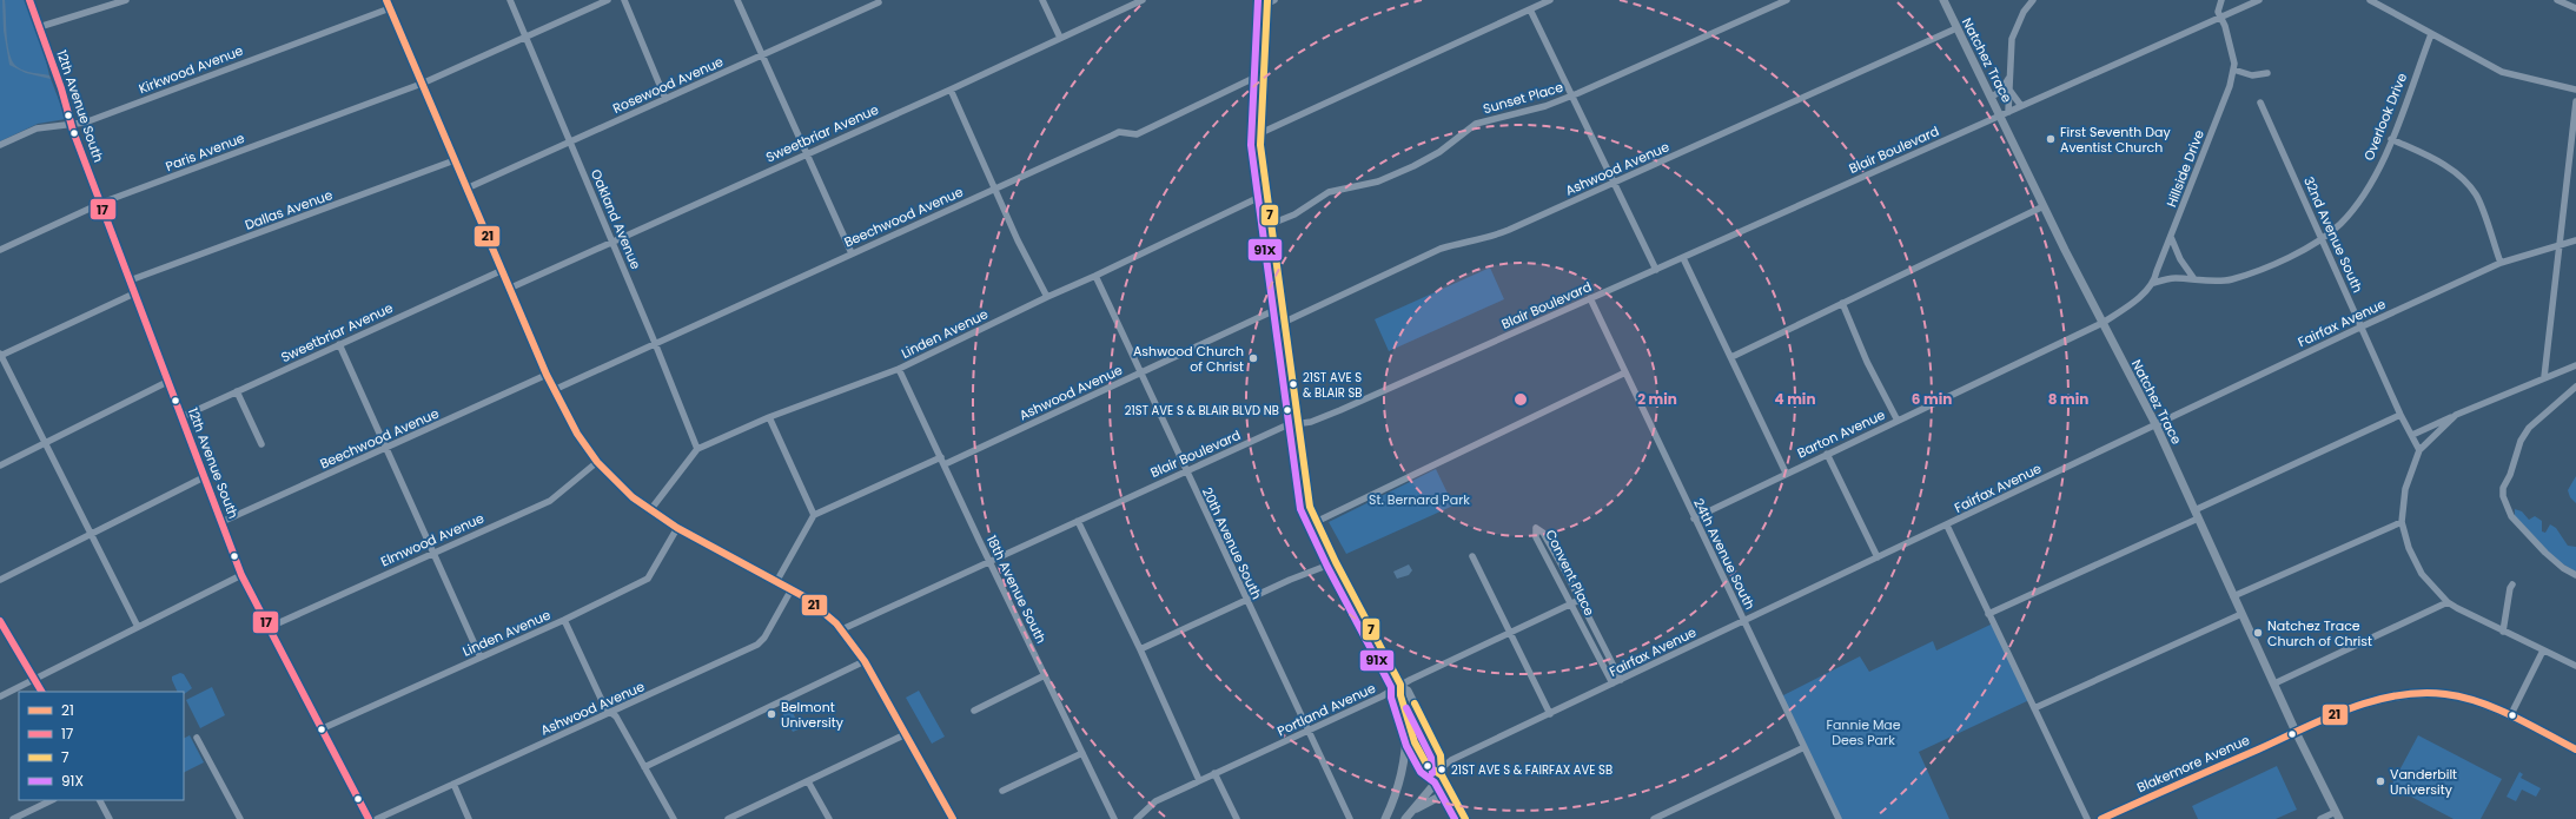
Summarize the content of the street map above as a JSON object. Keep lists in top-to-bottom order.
{
  "streets": {
    "main road": ["Natchez Trace", "12th Avenue South", "Blakemore Avenue"],
    "street": [
      "Kirkwood Avenue",
      "Rosewood Avenue",
      "Sunset Place",
      "Overlook Drive",
      "Sweetbriar Avenue",
      "Blair Boulevard",
      "Paris Avenue",
      "Ashwood Avenue",
      "Hillside Drive",
      "Dallas Avenue",
      "Beechwood Avenue",
      "Oakland Avenue",
      "32nd Avenue South",
      "Fairfax Avenue",
      "Linden Avenue",
      "Barton Avenue",
      "Elmwood Avenue",
      "20th Avenue South",
      "24th Avenue South",
      "Convent Place",
      "18th Avenue South",
      "Portland Avenue"
    ]
  },
  "crossings": [
    ["Natchez Trace", "Blair Boulevard"],
    ["Natchez Trace", "Ashwood Avenue"],
    ["Natchez Trace", "Fairfax Avenue"],
    ["Natchez Trace", "Barton Avenue"],
    ["Natchez Trace", "Blakemore Avenue"],
    ["Kirkwood Avenue", "12th Avenue South"],
    ["Rosewood Avenue", "Oakland Avenue"],
    ["12th Avenue South", "Sweetbriar Avenue"],
    ["12th Avenue South", "Paris Avenue"],
    ["12th Avenue South", "Dallas Avenue"],
    ["12th Avenue South", "Beechwood Avenue"],
    ["12th Avenue South", "Linden Avenue"],
    ["12th Avenue South", "Elmwood Avenue"],
    ["Overlook Drive", "Hillside Drive"],
    ["Overlook Drive", "32nd Avenue South"],
    ["Sweetbriar Avenue", "Oakland Avenue"],
    ["Blair Boulevard", "Hillside Drive"],
    ["Blair Boulevard", "20th Avenue South"],
    ["Blair Boulevard", "24th Avenue South"],
    ["Blair Boulevard", "18th Avenue South"],
    ["Paris Avenue", "Oakland Avenue"],
    ["Ashwood Avenue", "20th Avenue South"],
    ["Ashwood Avenue", "18th Avenue South"],
    ["Beechwood Avenue", "Oakland Avenue"],
    ["Oakland Avenue", "Linden Avenue"],
    ["32nd Avenue South", "Fairfax Avenue"],
    ["Fairfax Avenue", "24th Avenue South"],
    ["Fairfax Avenue", "Convent Place"],
    ["Linden Avenue", "20th Avenue South"],
    ["Linden Avenue", "18th Avenue South"],
    ["Barton Avenue", "24th Avenue South"],
    ["20th Avenue South", "Portland Avenue"],
    ["Convent Place", "Portland Avenue"]
  ],
  "parks": ["St. Bernard Park", "Fannie Mae Dees Park"],
  "places": [
    "First Seventh Day Aventist Church",
    "Ashwood Church of Christ",
    "21ST AVE S & BLAIR SB",
    "21ST AVE S & BLAIR BLVD NB",
    "Natchez Trace Church of Christ",
    "Belmont University",
    "21ST AVE S & FAIRFAX AVE SB",
    "Vanderbilt University"
  ],
  "lines": [
    "transit line 21",
    "transit line 17",
    "transit line 7",
    "transit line 91X"
  ],
  "legend": [
    "21",
    "17",
    "7",
    "91X"
  ],
  "rings": [
    "2 min",
    "4 min",
    "6 min",
    "8 min"
  ]
}
